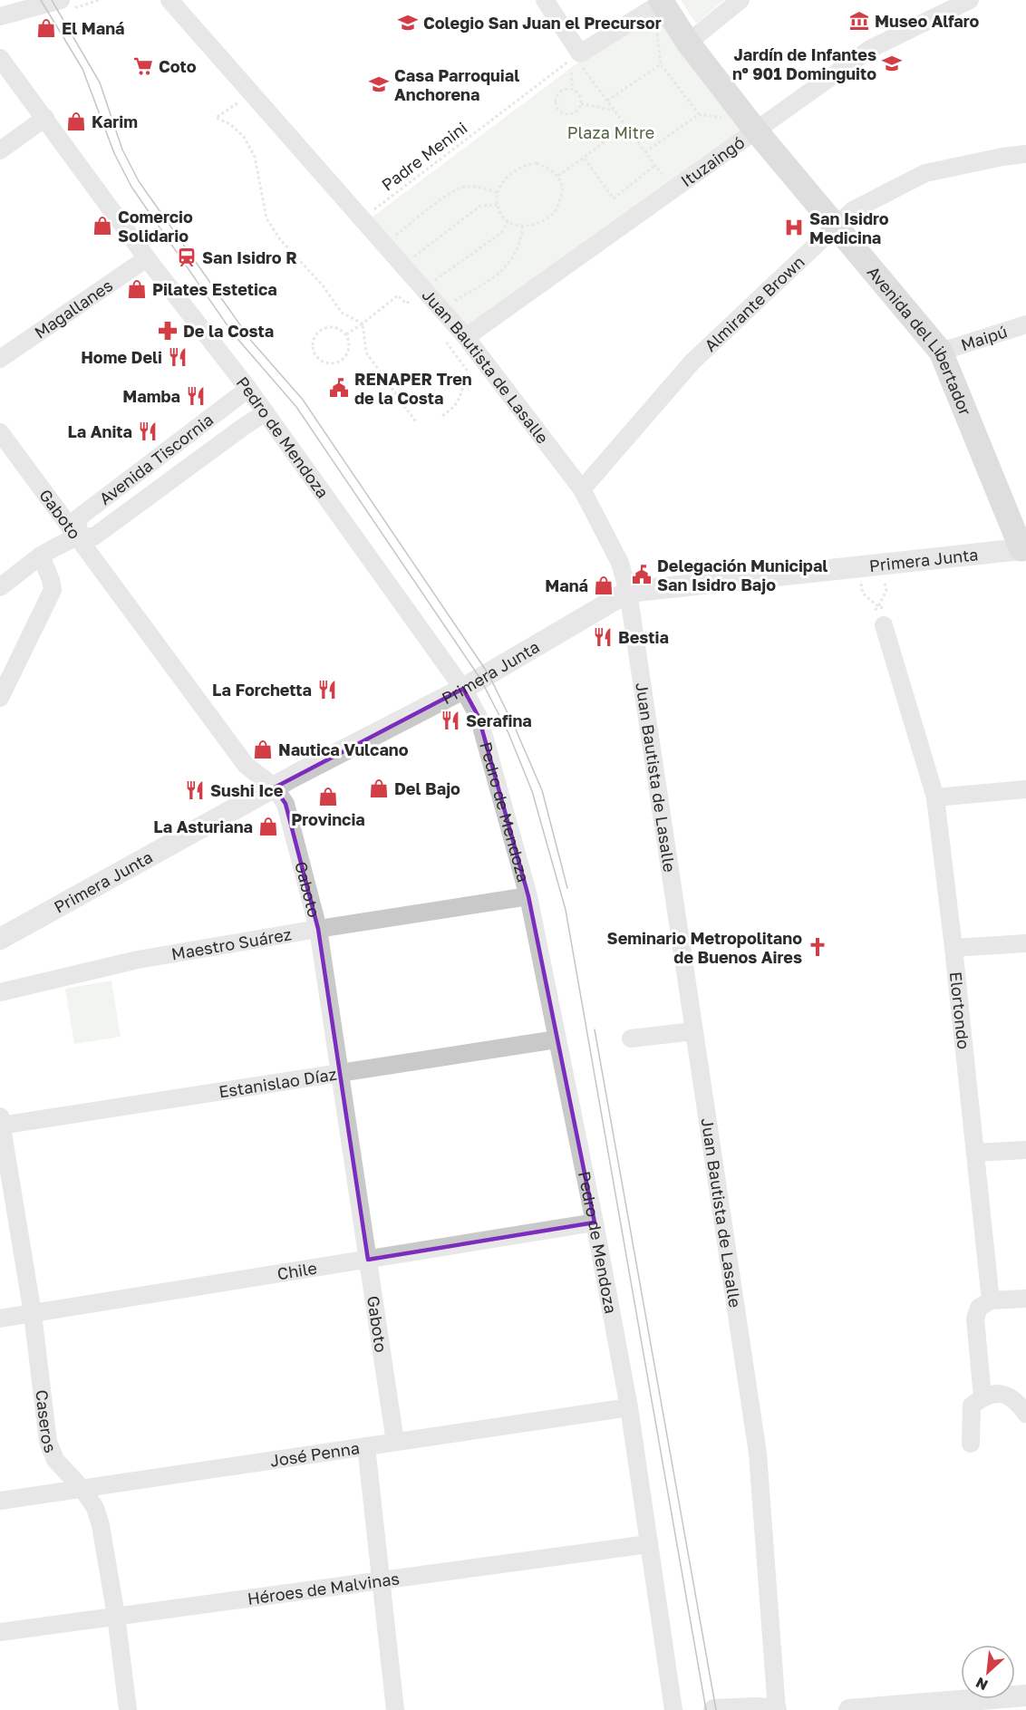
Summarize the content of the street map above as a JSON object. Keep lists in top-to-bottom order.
{
  "streets": {
    "main road": ["Avenida del Libertador"],
    "street": [
      "Ituzaingó",
      "Almirante Brown",
      "Magallanes",
      "Maipú",
      "Juan Bautista de Lasalle",
      "Pedro de Mendoza",
      "Avenida Tiscornia",
      "Gaboto",
      "Primera Junta",
      "Maestro Suárez",
      "Elortondo",
      "Estanislao Díaz",
      "Chile",
      "Caseros",
      "José Penna",
      "Héroes de Malvinas"
    ],
    "path": ["Padre Menini"]
  },
  "crossings": [
    ["Padre Menini", "Juan Bautista de Lasalle"],
    ["Ituzaingó", "Avenida del Libertador"],
    ["Ituzaingó", "Juan Bautista de Lasalle"],
    ["Almirante Brown", "Avenida del Libertador"],
    ["Almirante Brown", "Juan Bautista de Lasalle"],
    ["Magallanes", "Pedro de Mendoza"],
    ["Maipú", "Avenida del Libertador"],
    ["Avenida del Libertador", "Primera Junta"],
    ["Juan Bautista de Lasalle", "Primera Junta"],
    ["Pedro de Mendoza", "Avenida Tiscornia"],
    ["Pedro de Mendoza", "Primera Junta"],
    ["Pedro de Mendoza", "Maestro Suárez"],
    ["Pedro de Mendoza", "Estanislao Díaz"],
    ["Pedro de Mendoza", "Chile"],
    ["Pedro de Mendoza", "José Penna"],
    ["Pedro de Mendoza", "Héroes de Malvinas"],
    ["Avenida Tiscornia", "Gaboto"],
    ["Gaboto", "Primera Junta"],
    ["Gaboto", "Maestro Suárez"],
    ["Gaboto", "Estanislao Díaz"],
    ["Gaboto", "Chile"],
    ["Gaboto", "José Penna"],
    ["Estanislao Díaz", "Caseros"],
    ["Chile", "Caseros"],
    ["Caseros", "José Penna"],
    ["Caseros", "Héroes de Malvinas"]
  ],
  "parks": ["Plaza Mitre"],
  "places": {
    "museum": ["Museo Alfaro"],
    "school or university": ["Colegio San Juan el Precursor", "Jardín de Infantes nº 901 Dominguito", "Casa Parroquial Anchorena"],
    "shop": [
      "El Maná",
      "Karim",
      "Comercio Solidario",
      "Pilates Estetica",
      "Maná",
      "Nautica Vulcano",
      "Del Bajo",
      "Provincia",
      "La Asturiana"
    ],
    "supermarket": ["Coto"],
    "hospital": ["San Isidro Medicina"],
    "station": ["San Isidro R"],
    "pharmacy": ["De la Costa"],
    "restaurant": [
      "Home Deli",
      "Mamba",
      "La Anita",
      "Bestia",
      "La Forchetta",
      "Serafina",
      "Sushi Ice"
    ],
    "public building": ["RENAPER Tren de la Costa", "Delegación Municipal San Isidro Bajo"],
    "church": ["Seminario Metropolitano de Buenos Aires"]
  },
  "north": "bottom left"
}
